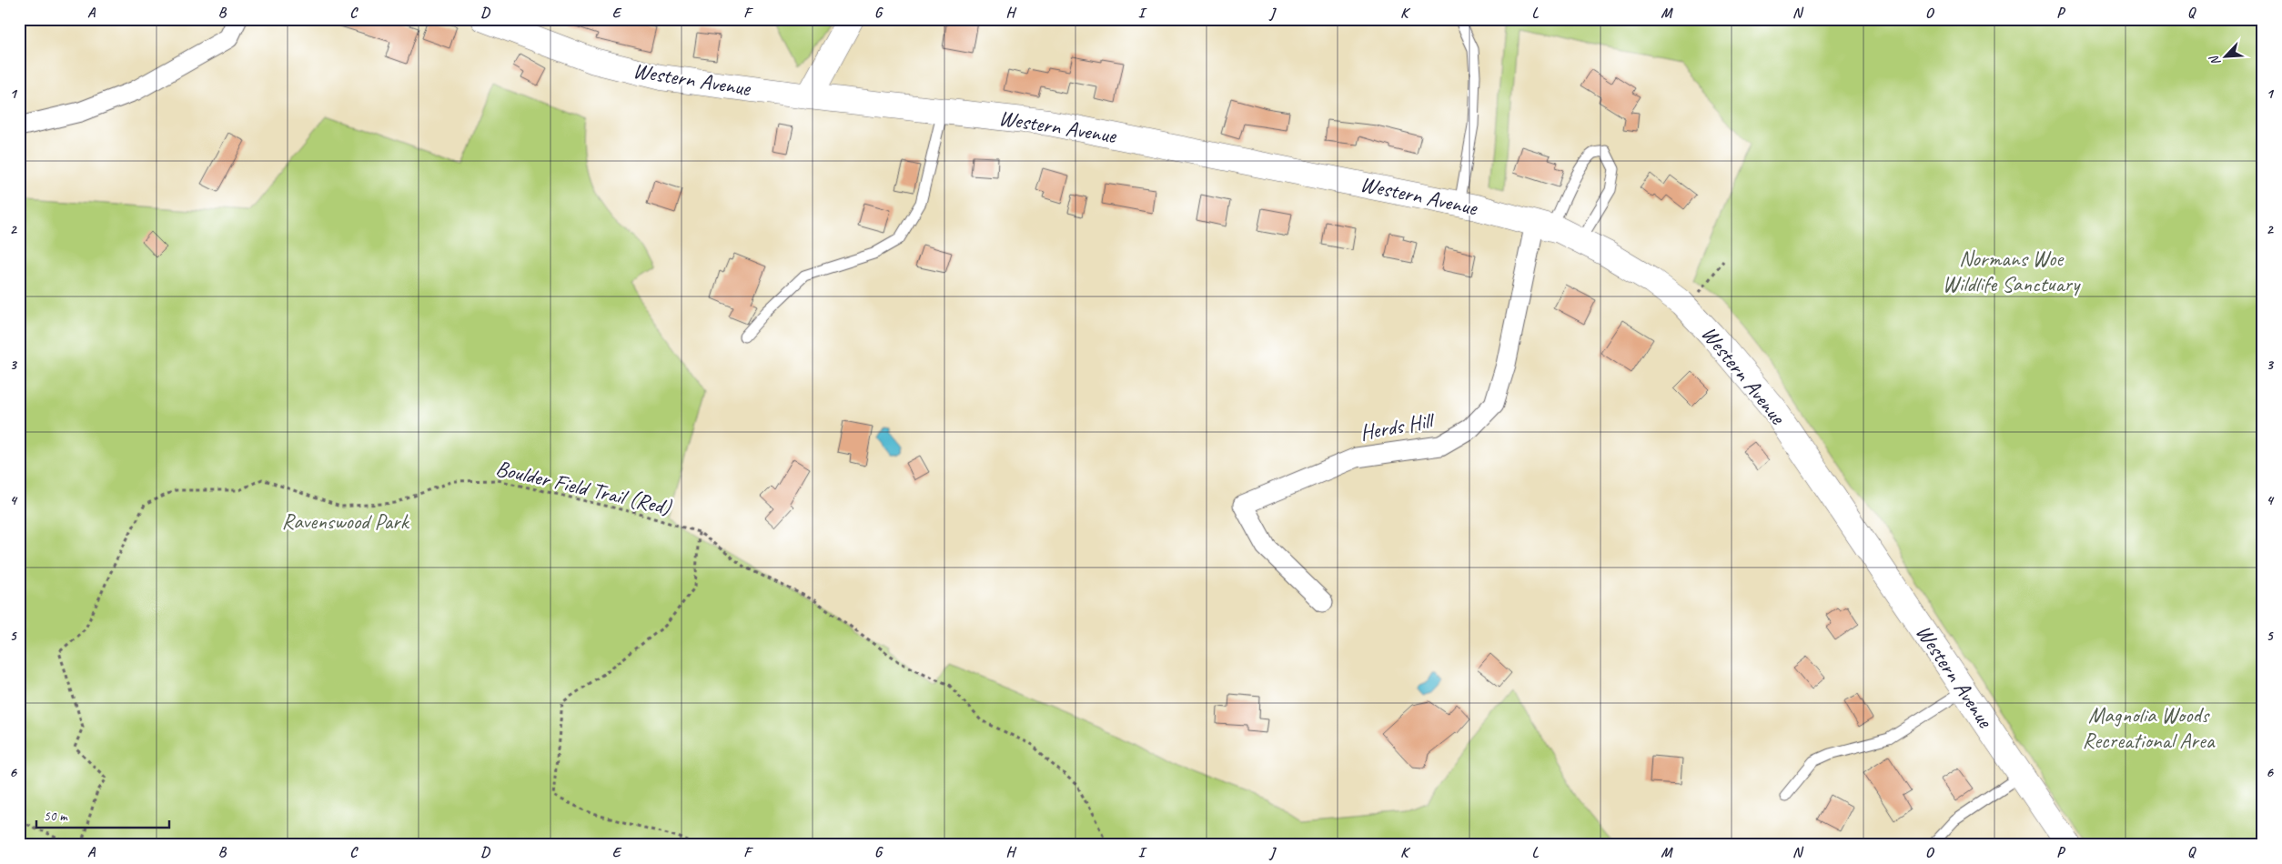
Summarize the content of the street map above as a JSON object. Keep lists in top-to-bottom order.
{
  "streets": {
    "main road": ["Western Avenue"],
    "street": ["Herds Hill"],
    "path": ["Boulder Field Trail (Red)"]
  },
  "crossings": [
    ["Western Avenue", "Herds Hill"]
  ],
  "parks": ["Normans Woe Wildlife Sanctuary", "Ravenswood Park", "Magnolia Woods Recreational Area"],
  "scale_bar": "50 m",
  "north": "bottom left",
  "grid": {
    "columns": [
      "A",
      "B",
      "C",
      "D",
      "E",
      "F",
      "G",
      "H",
      "I",
      "J",
      "K",
      "L",
      "M",
      "N",
      "O",
      "P",
      "Q"
    ],
    "rows": [
      "1",
      "2",
      "3",
      "4",
      "5",
      "6"
    ]
  }
}
